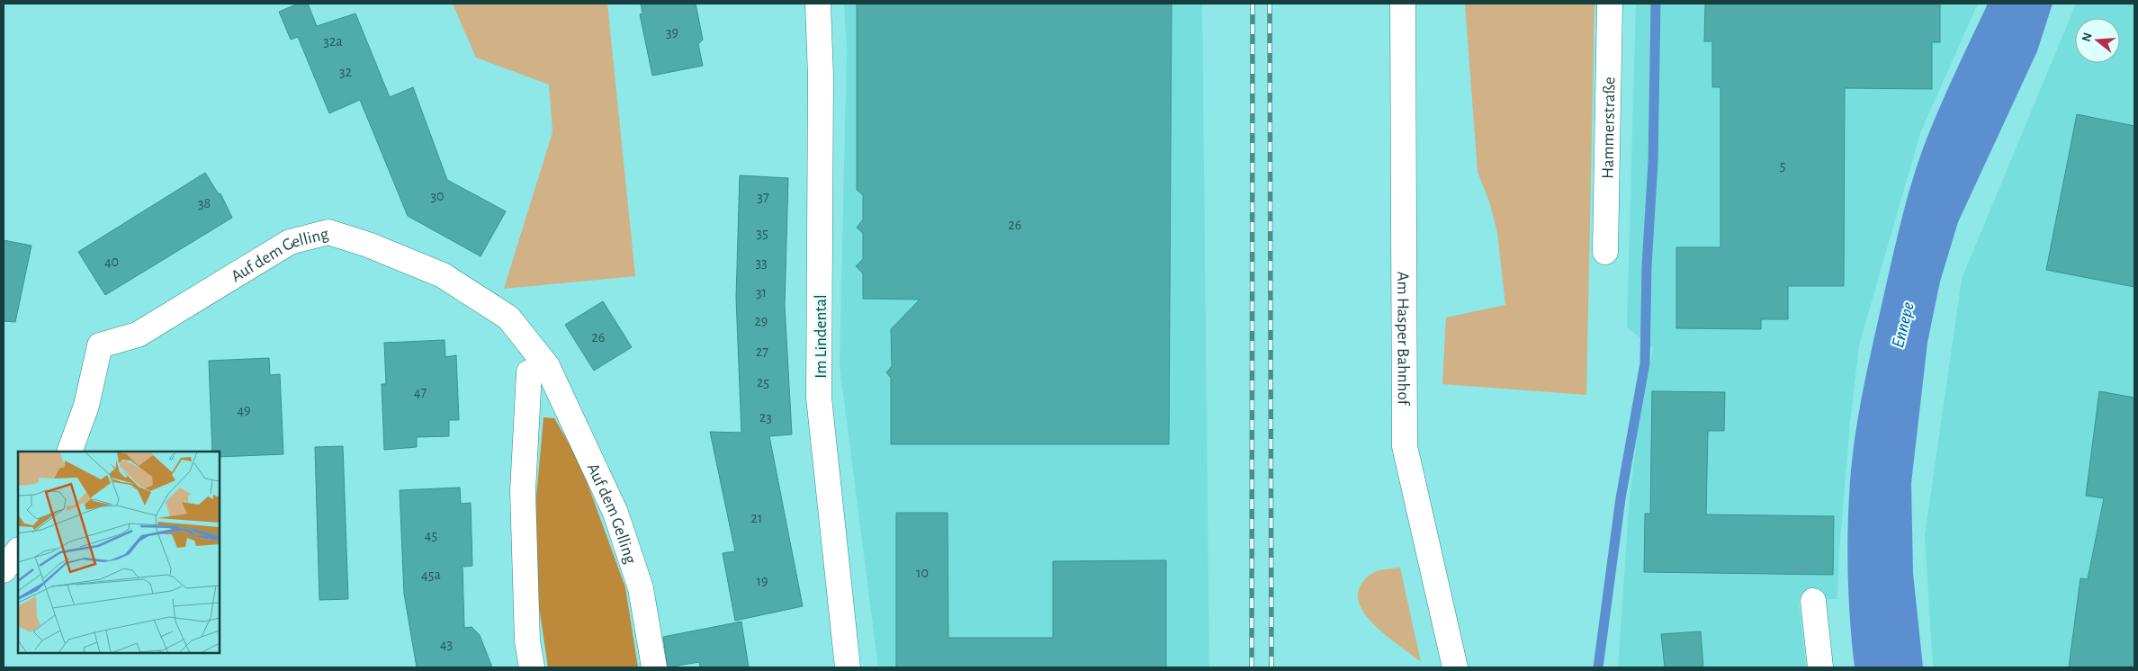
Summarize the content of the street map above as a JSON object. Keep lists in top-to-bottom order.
{
  "streets": {
    "street": [
      "Hammerstraße",
      "Auf dem Gelling",
      "Im Lindental",
      "Am Hasper Bahnhof"
    ]
  },
  "water": ["Ennepe"],
  "house_numbers": [
    "39",
    "32a",
    "32",
    "5",
    "30",
    "37",
    "38",
    "26",
    "35",
    "40",
    "33",
    "31",
    "29",
    "26",
    "27",
    "25",
    "47",
    "49",
    "23",
    "21",
    "45",
    "10",
    "45a",
    "19",
    "43"
  ],
  "north": "left"
}
